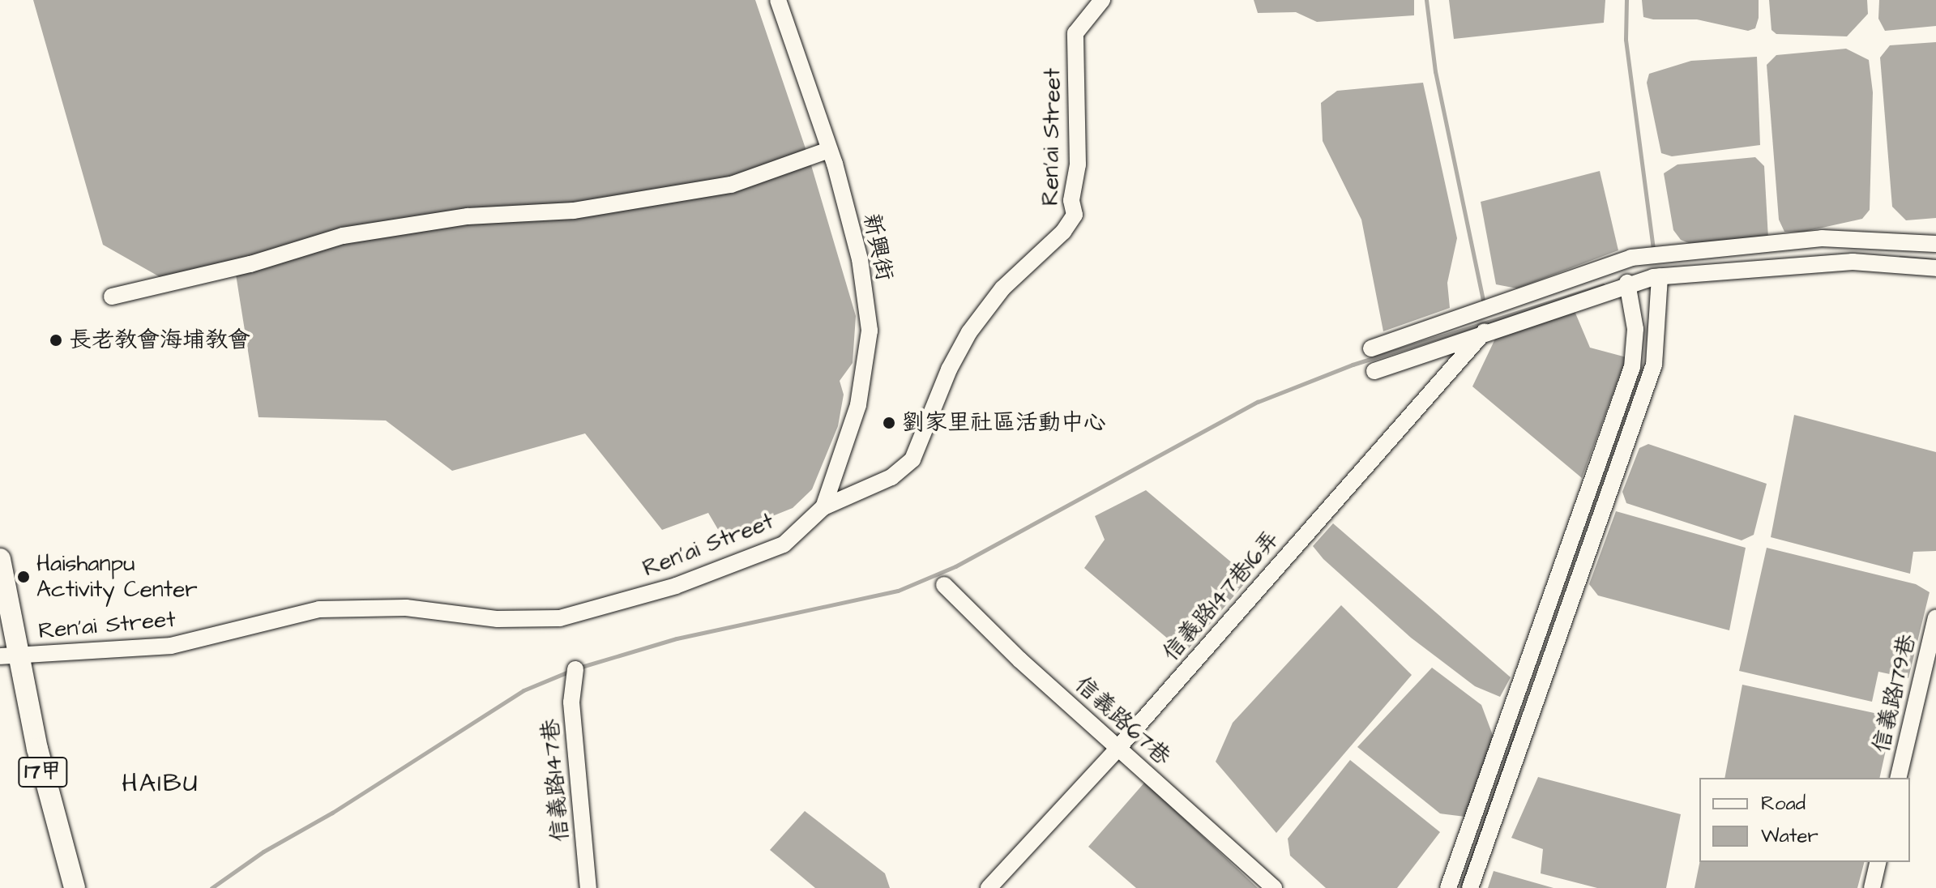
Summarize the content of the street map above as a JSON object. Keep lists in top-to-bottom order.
{
  "streets": {
    "main road": ["17甲"],
    "street": [
      "Ren'ai Street",
      "新興街",
      "信義路147巷16弄",
      "信義路179巷",
      "信義路67巷",
      "信義路147巷"
    ]
  },
  "crossings": [
    ["Ren'ai Street", "新興街"],
    ["Ren'ai Street", "17甲"],
    ["信義路147巷16弄", "信義路67巷"]
  ],
  "districts": ["HAIBU"],
  "places": ["長老教會海埔教會", "劉家里社區活動中心", "Haishanpu Activity Center"],
  "legend": ["Road", "Water"]
}
